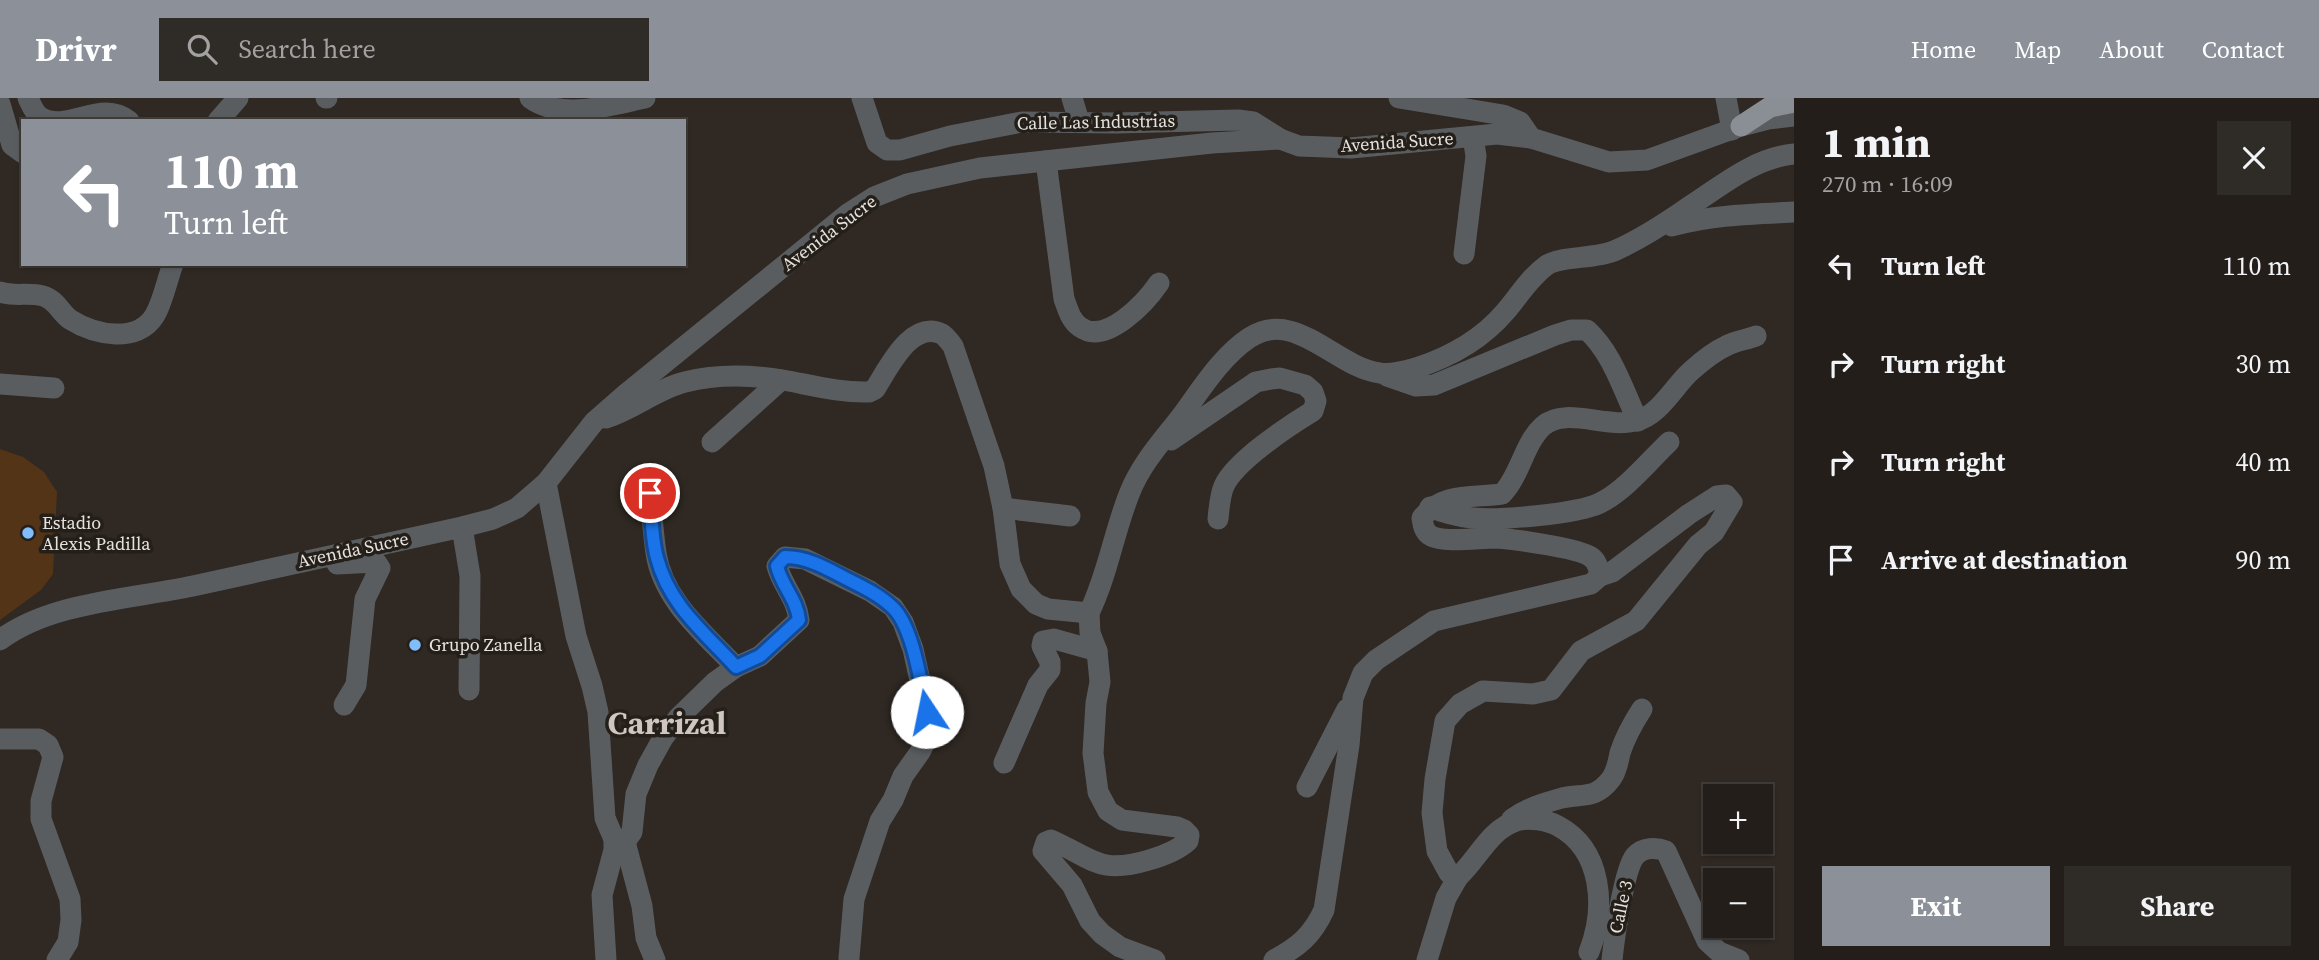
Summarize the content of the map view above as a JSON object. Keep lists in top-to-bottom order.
{
  "streets": {
    "street": ["Calle Las Industrias", "Avenida Sucre", "Calle 3"]
  },
  "crossings": [
    ["Calle Las Industrias", "Avenida Sucre"]
  ],
  "districts": ["Carrizal"],
  "places": ["Estadio Alexis Padilla", "Grupo Zanella"],
  "page": {
    "header": "Drivr",
    "search": "Search here",
    "nav": [
      "Home",
      "Map",
      "About",
      "Contact"
    ],
    "heading": ["1 min", "270 m · 16:09"],
    "turn": ["110 m", "Turn left"],
    "list": [
      {
        "name": "Turn left",
        "value": "110 m"
      },
      {
        "name": "Turn right",
        "value": "30 m"
      },
      {
        "name": "Turn right",
        "value": "40 m"
      },
      {
        "name": "Arrive at destination",
        "value": "90 m"
      }
    ],
    "map_buttons": ["+", "−"],
    "buttons": ["Exit", "Share"]
  }
}
